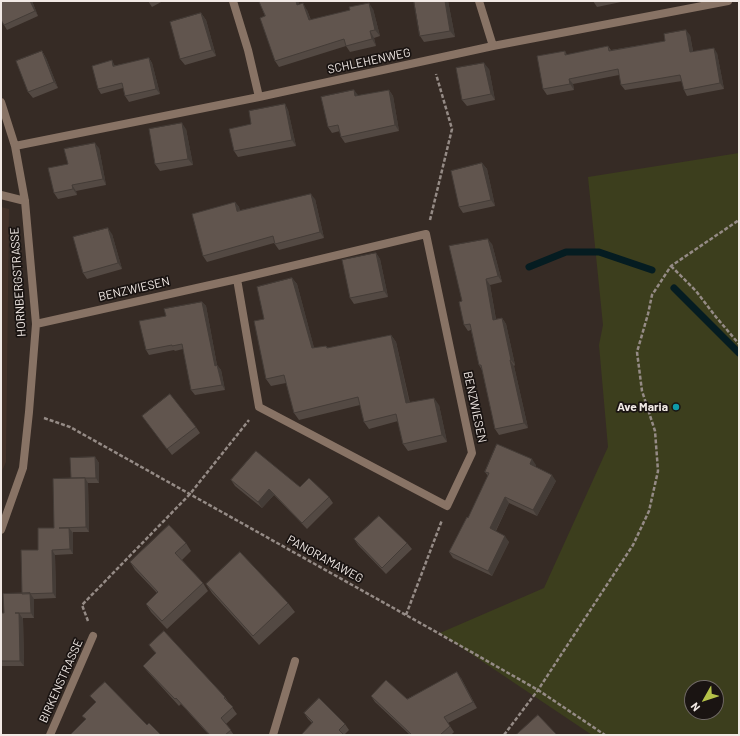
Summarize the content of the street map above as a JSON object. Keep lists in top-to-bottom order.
{
  "streets": {
    "street": [
      "SCHLEHENWEG",
      "HORNBERGSTRASSE",
      "BENZWIESEN",
      "BIRKENSTRASSE"
    ],
    "path": ["PANORAMAWEG"]
  },
  "crossings": [
    ["SCHLEHENWEG", "HORNBERGSTRASSE"],
    ["HORNBERGSTRASSE", "BENZWIESEN"],
    ["HORNBERGSTRASSE", "PANORAMAWEG"]
  ],
  "places": ["Ave Maria"],
  "north": "bottom left"
}
